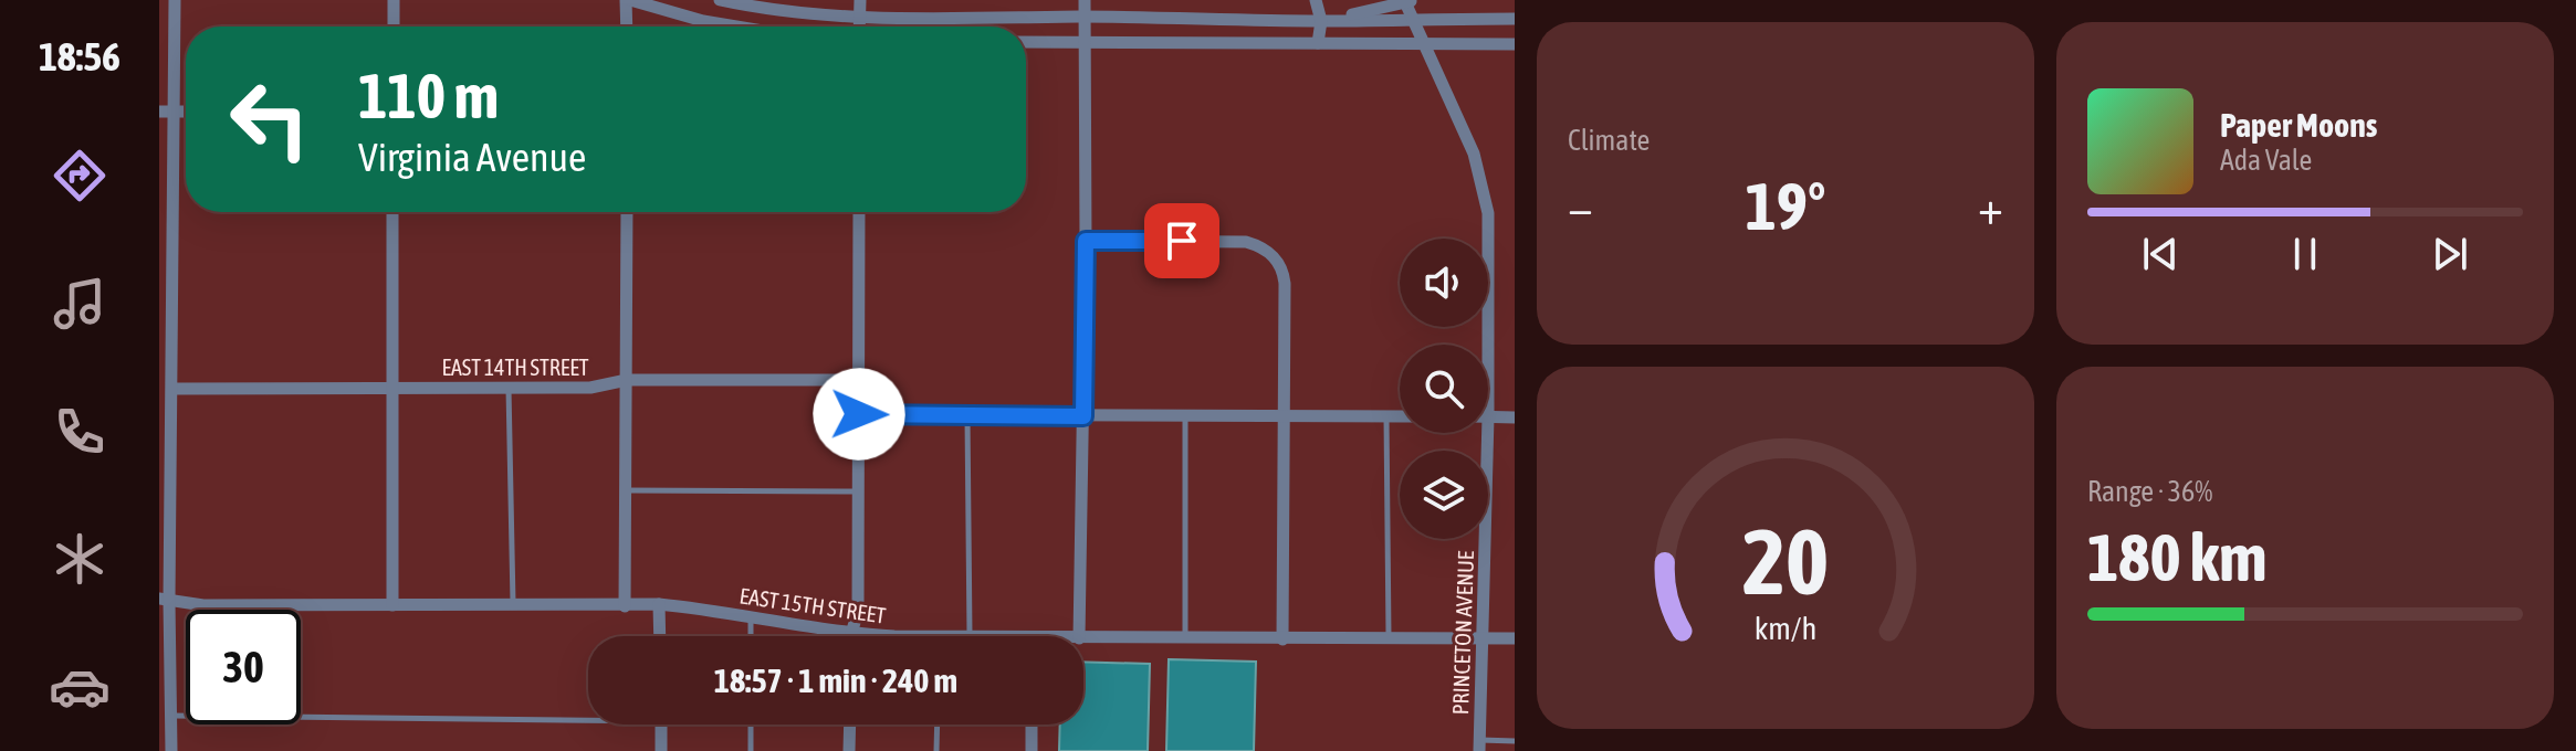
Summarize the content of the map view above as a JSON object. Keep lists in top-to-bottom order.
{
  "streets": {
    "street": ["EAST 14TH STREET", "EAST 15TH STREET", "PRINCETON AVENUE"]
  },
  "crossings": [
    ["EAST 15TH STREET", "PRINCETON AVENUE"]
  ],
  "page": {
    "tabs": "18:56",
    "tile": [
      "Climate",
      ["Range · 36%", "180 km"]
    ],
    "turn": ["110 m", "Virginia Avenue"],
    "song": ["Paper Moons", "Ada Vale"],
    "heat": ["−", "19°", "+"],
    "limit": "30",
    "trip": "18:57 · 1 min · 240 m",
    "gauge": ["20", "km/h"]
  }
}
